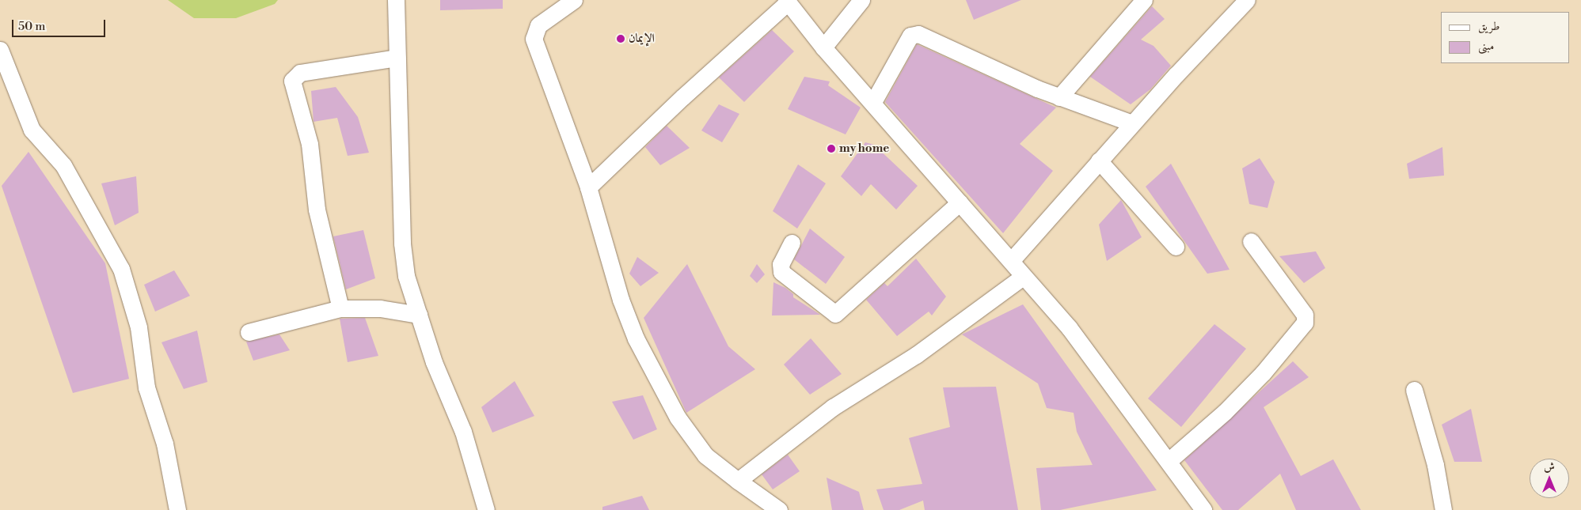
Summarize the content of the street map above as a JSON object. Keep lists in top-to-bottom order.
{
  "places": ["الإيمان", "my home"],
  "legend": ["طريق", "مبنى"],
  "scale_bar": "50 m",
  "north": "top"
}
